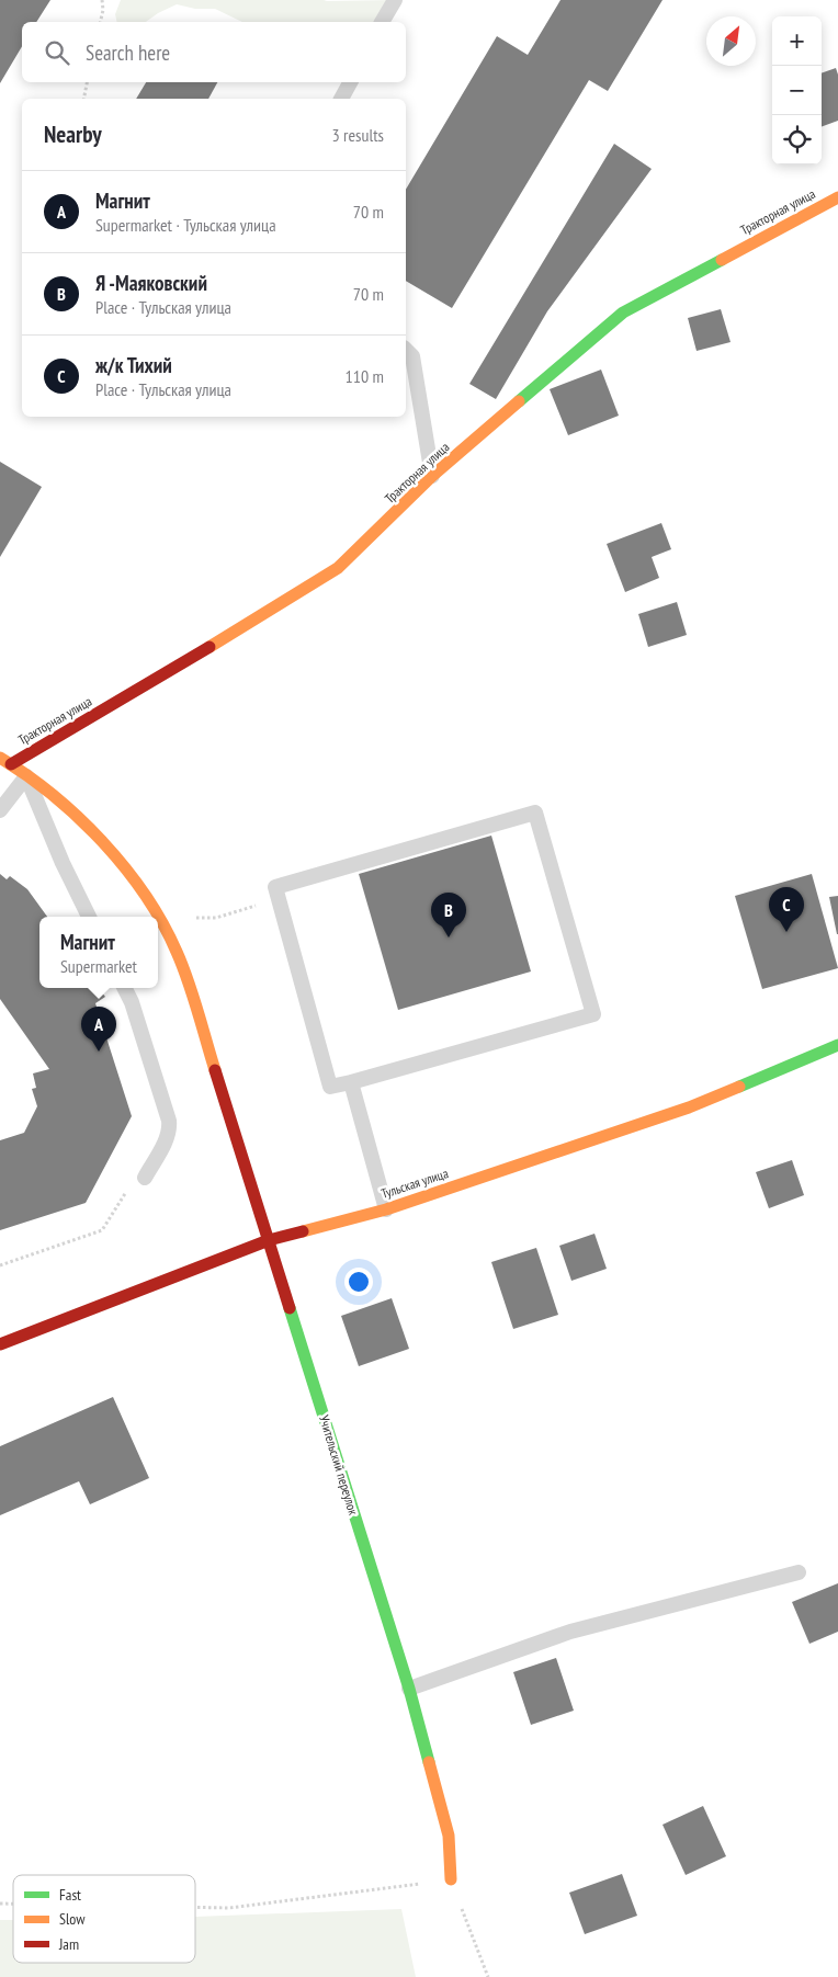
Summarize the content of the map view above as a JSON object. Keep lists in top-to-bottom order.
{
  "streets": {
    "street": ["Тракторная улица", "Тульская улица", "Учительский переулок"]
  },
  "crossings": [
    ["Тракторная улица", "Учительский переулок"],
    ["Тульская улица", "Учительский переулок"]
  ],
  "legend": ["Fast", "Slow", "Jam"],
  "north": "top right",
  "page": {
    "map_buttons": ["+", "−"],
    "search": "Search here",
    "heading": ["Nearby", "3 results"],
    "list": [
      {
        "mark": "A",
        "name": "Магнит",
        "note": "Supermarket · Тульская улица",
        "value": "70 m"
      },
      {
        "mark": "B",
        "name": "Я -Маяковский",
        "note": "Place · Тульская улица",
        "value": "70 m"
      },
      {
        "mark": "C",
        "name": "ж/к Тихий",
        "note": "Place · Тульская улица",
        "value": "110 m"
      }
    ],
    "pins": ["C", "B", "A"],
    "popup": ["Магнит", "Supermarket"]
  }
}
